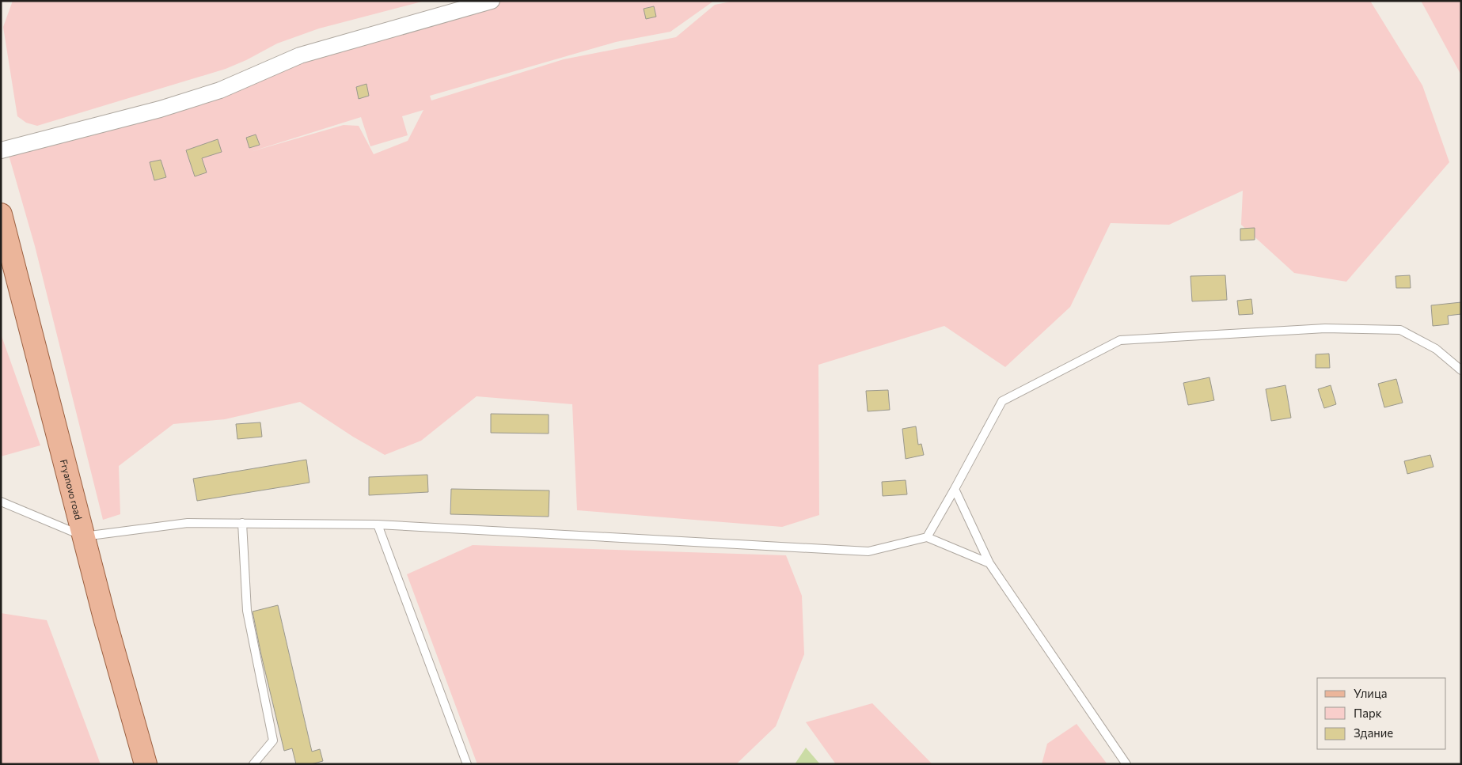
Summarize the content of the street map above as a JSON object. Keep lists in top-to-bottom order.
{
  "streets": {
    "main road": ["Fryanovo road"]
  },
  "legend": ["Улица", "Парк", "Здание"]
}
